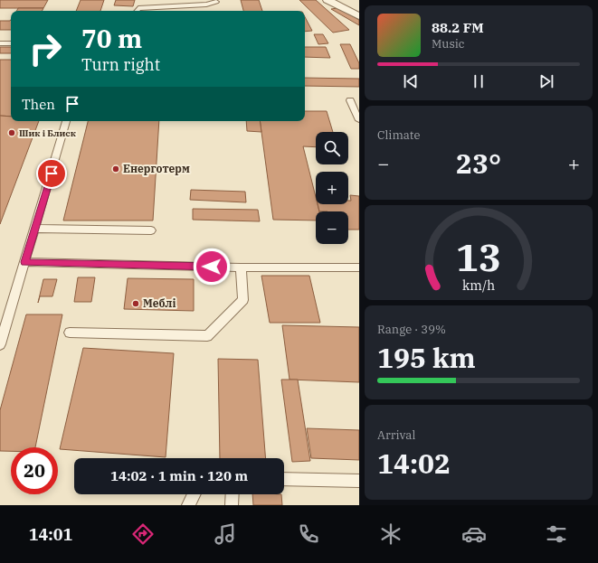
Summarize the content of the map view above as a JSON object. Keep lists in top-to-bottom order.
{
  "places": ["Шик і Блиск", "Енерготерм", "Меблі"],
  "page": {
    "turn": ["70 m", "Turn right"],
    "song": ["88.2 FM", "Music"],
    "then": "Then",
    "tile": [
      "Climate",
      ["Range · 39%", "195 km"],
      ["Arrival", "14:02"]
    ],
    "map_buttons": ["+", "−"],
    "heat": ["−", "23°", "+"],
    "limit": "20",
    "trip": "14:02 · 1 min · 120 m",
    "tabs": "14:01",
    "gauge": ["13", "km/h"]
  }
}
